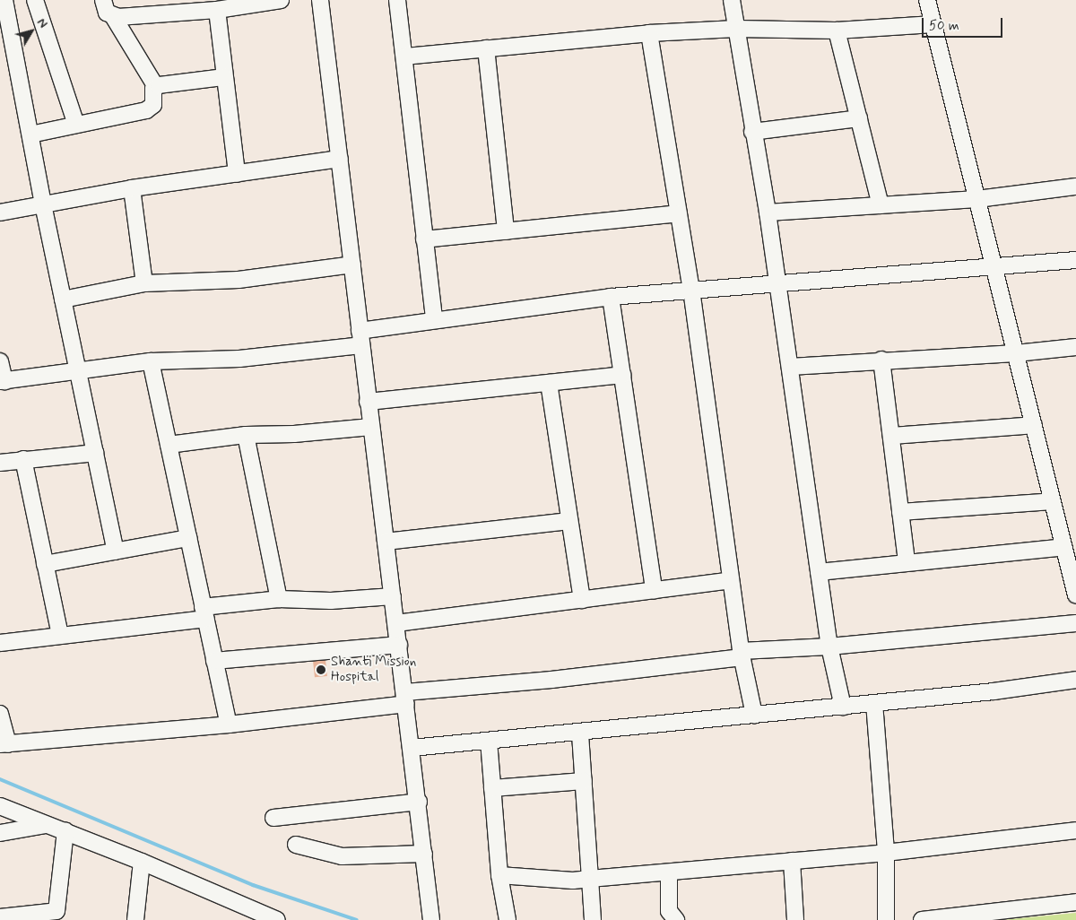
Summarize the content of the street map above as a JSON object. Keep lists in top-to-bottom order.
{
  "places": ["Shanti Mission Hospital"],
  "scale_bar": "50 m",
  "north": "top right"
}
